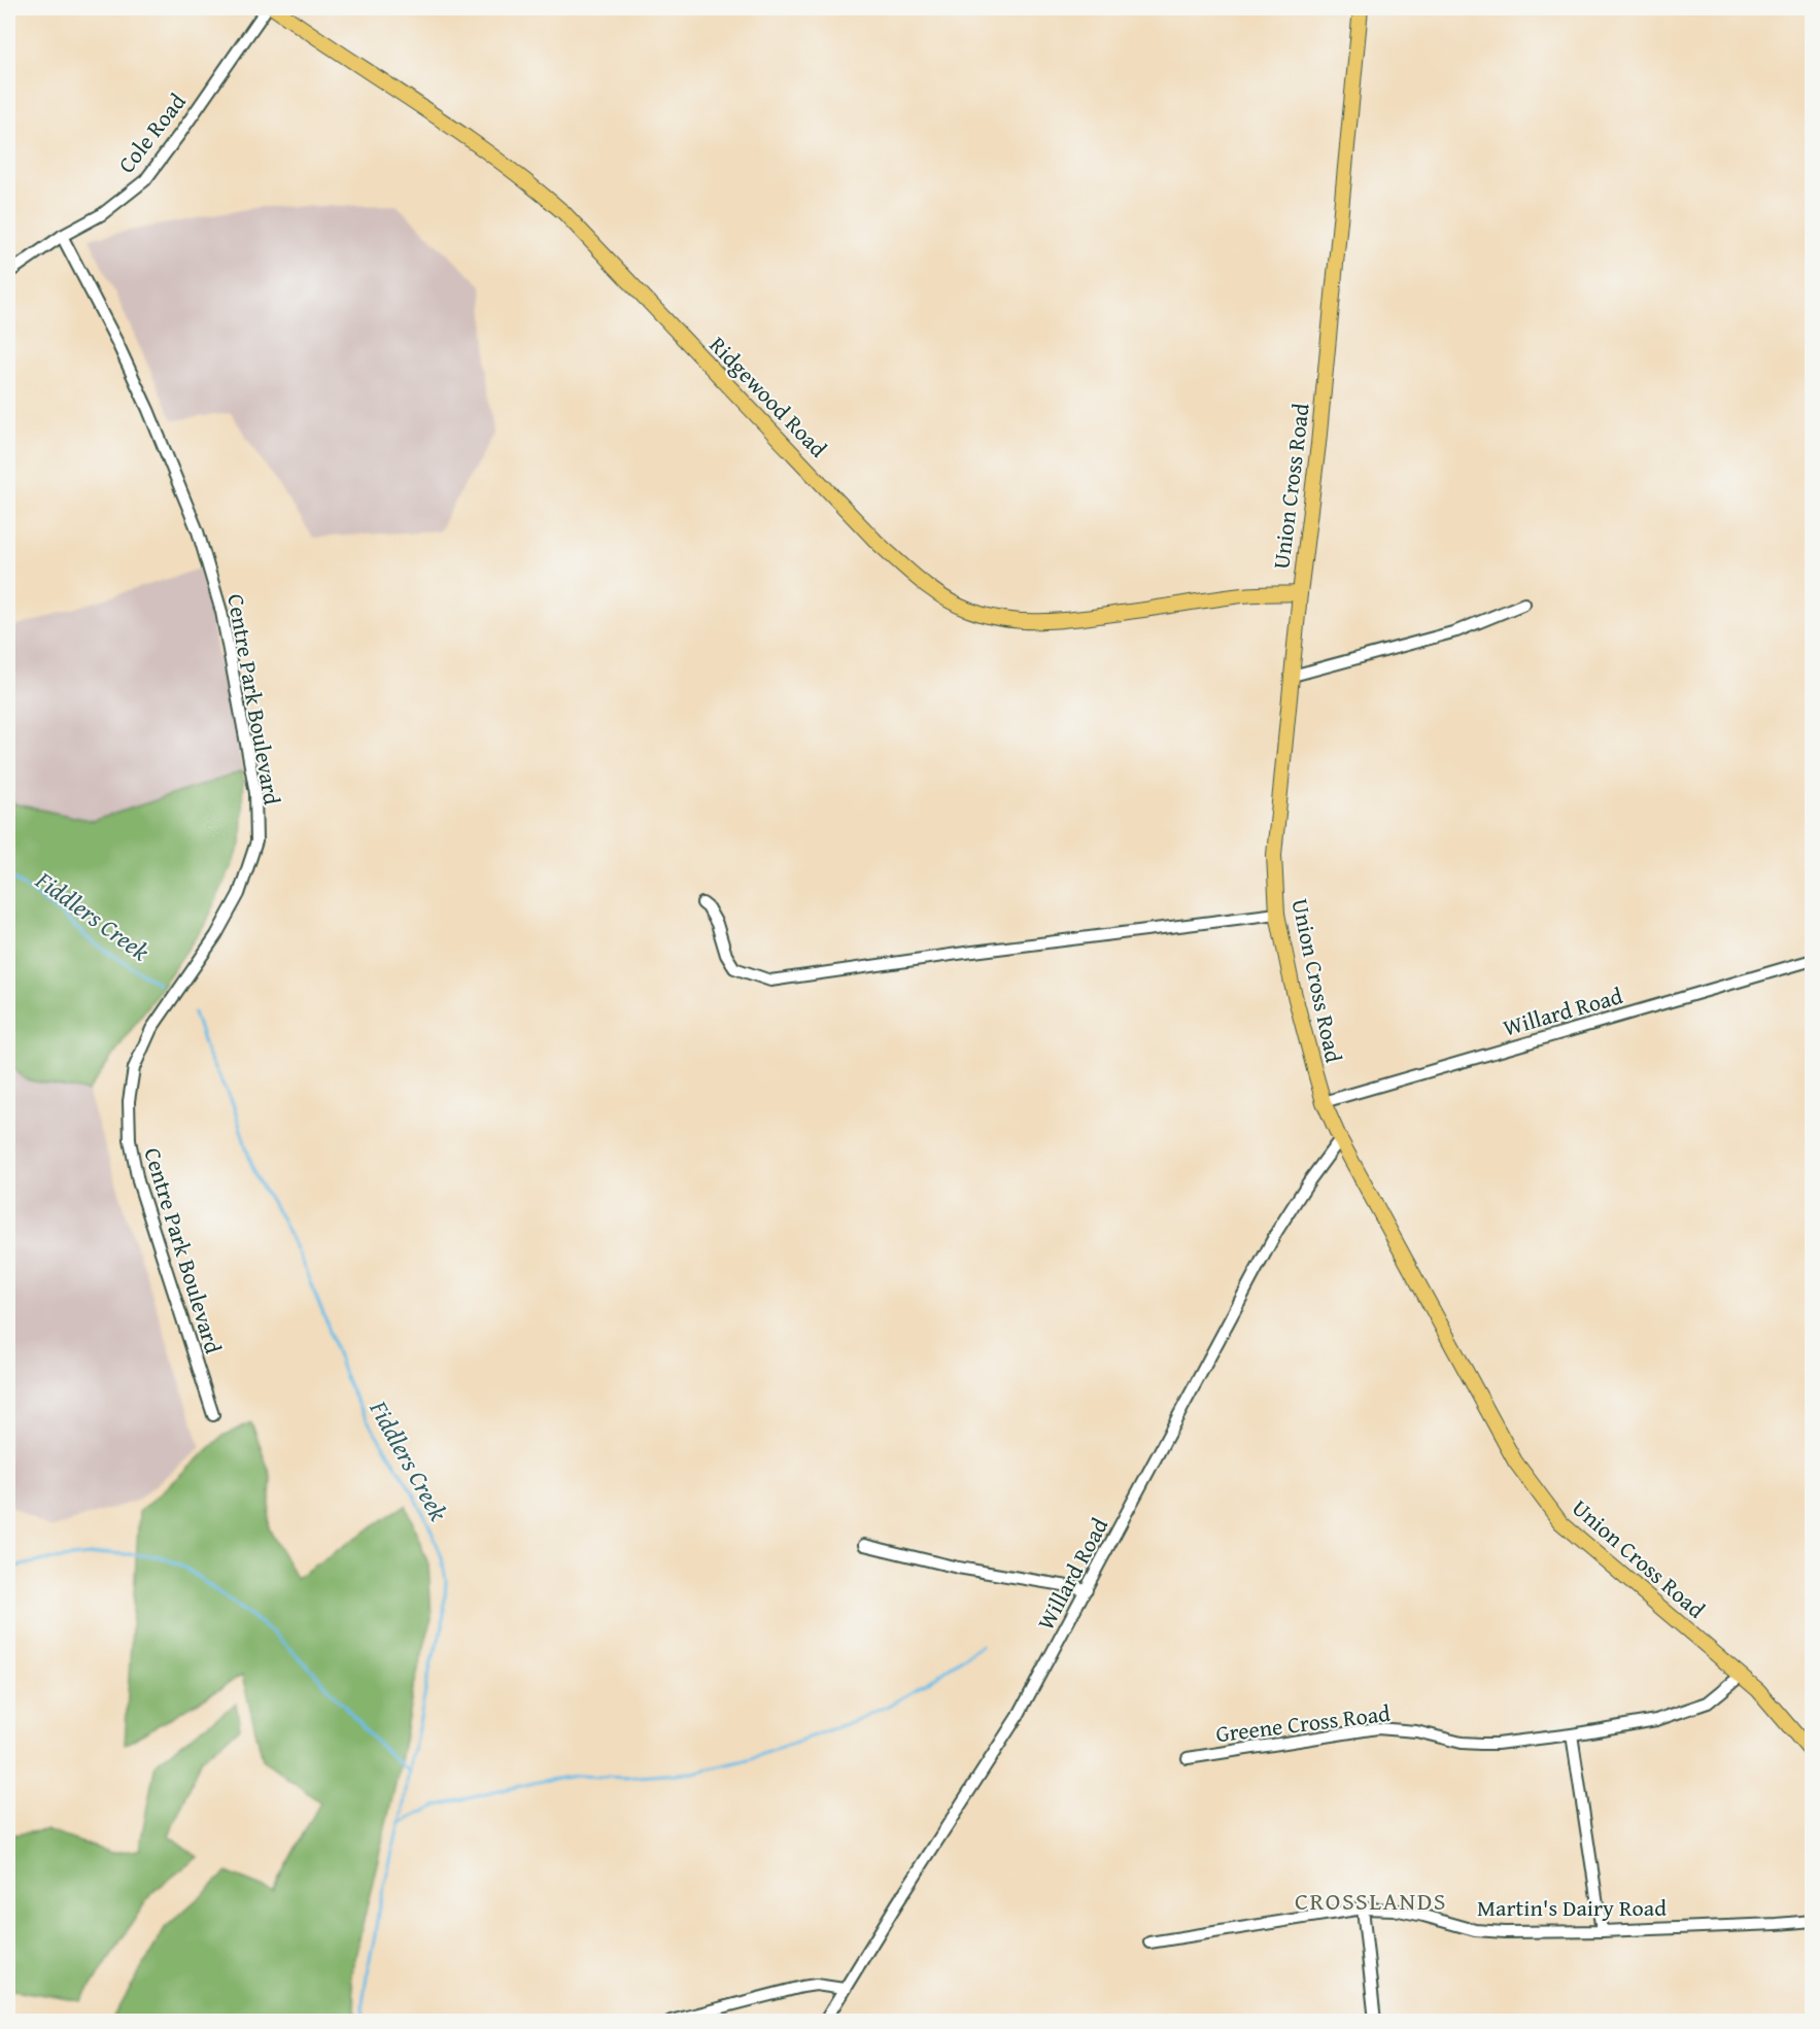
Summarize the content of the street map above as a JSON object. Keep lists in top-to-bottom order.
{
  "streets": {
    "main road": ["Ridgewood Road", "Union Cross Road"],
    "street": [
      "Cole Road",
      "Centre Park Boulevard",
      "Willard Road",
      "Greene Cross Road",
      "Martin's Dairy Road"
    ]
  },
  "crossings": [
    ["Cole Road", "Centre Park Boulevard"],
    ["Ridgewood Road", "Union Cross Road"],
    ["Union Cross Road", "Willard Road"],
    ["Union Cross Road", "Greene Cross Road"]
  ],
  "districts": ["CROSSLANDS"],
  "water": ["Fiddlers Creek"]
}
